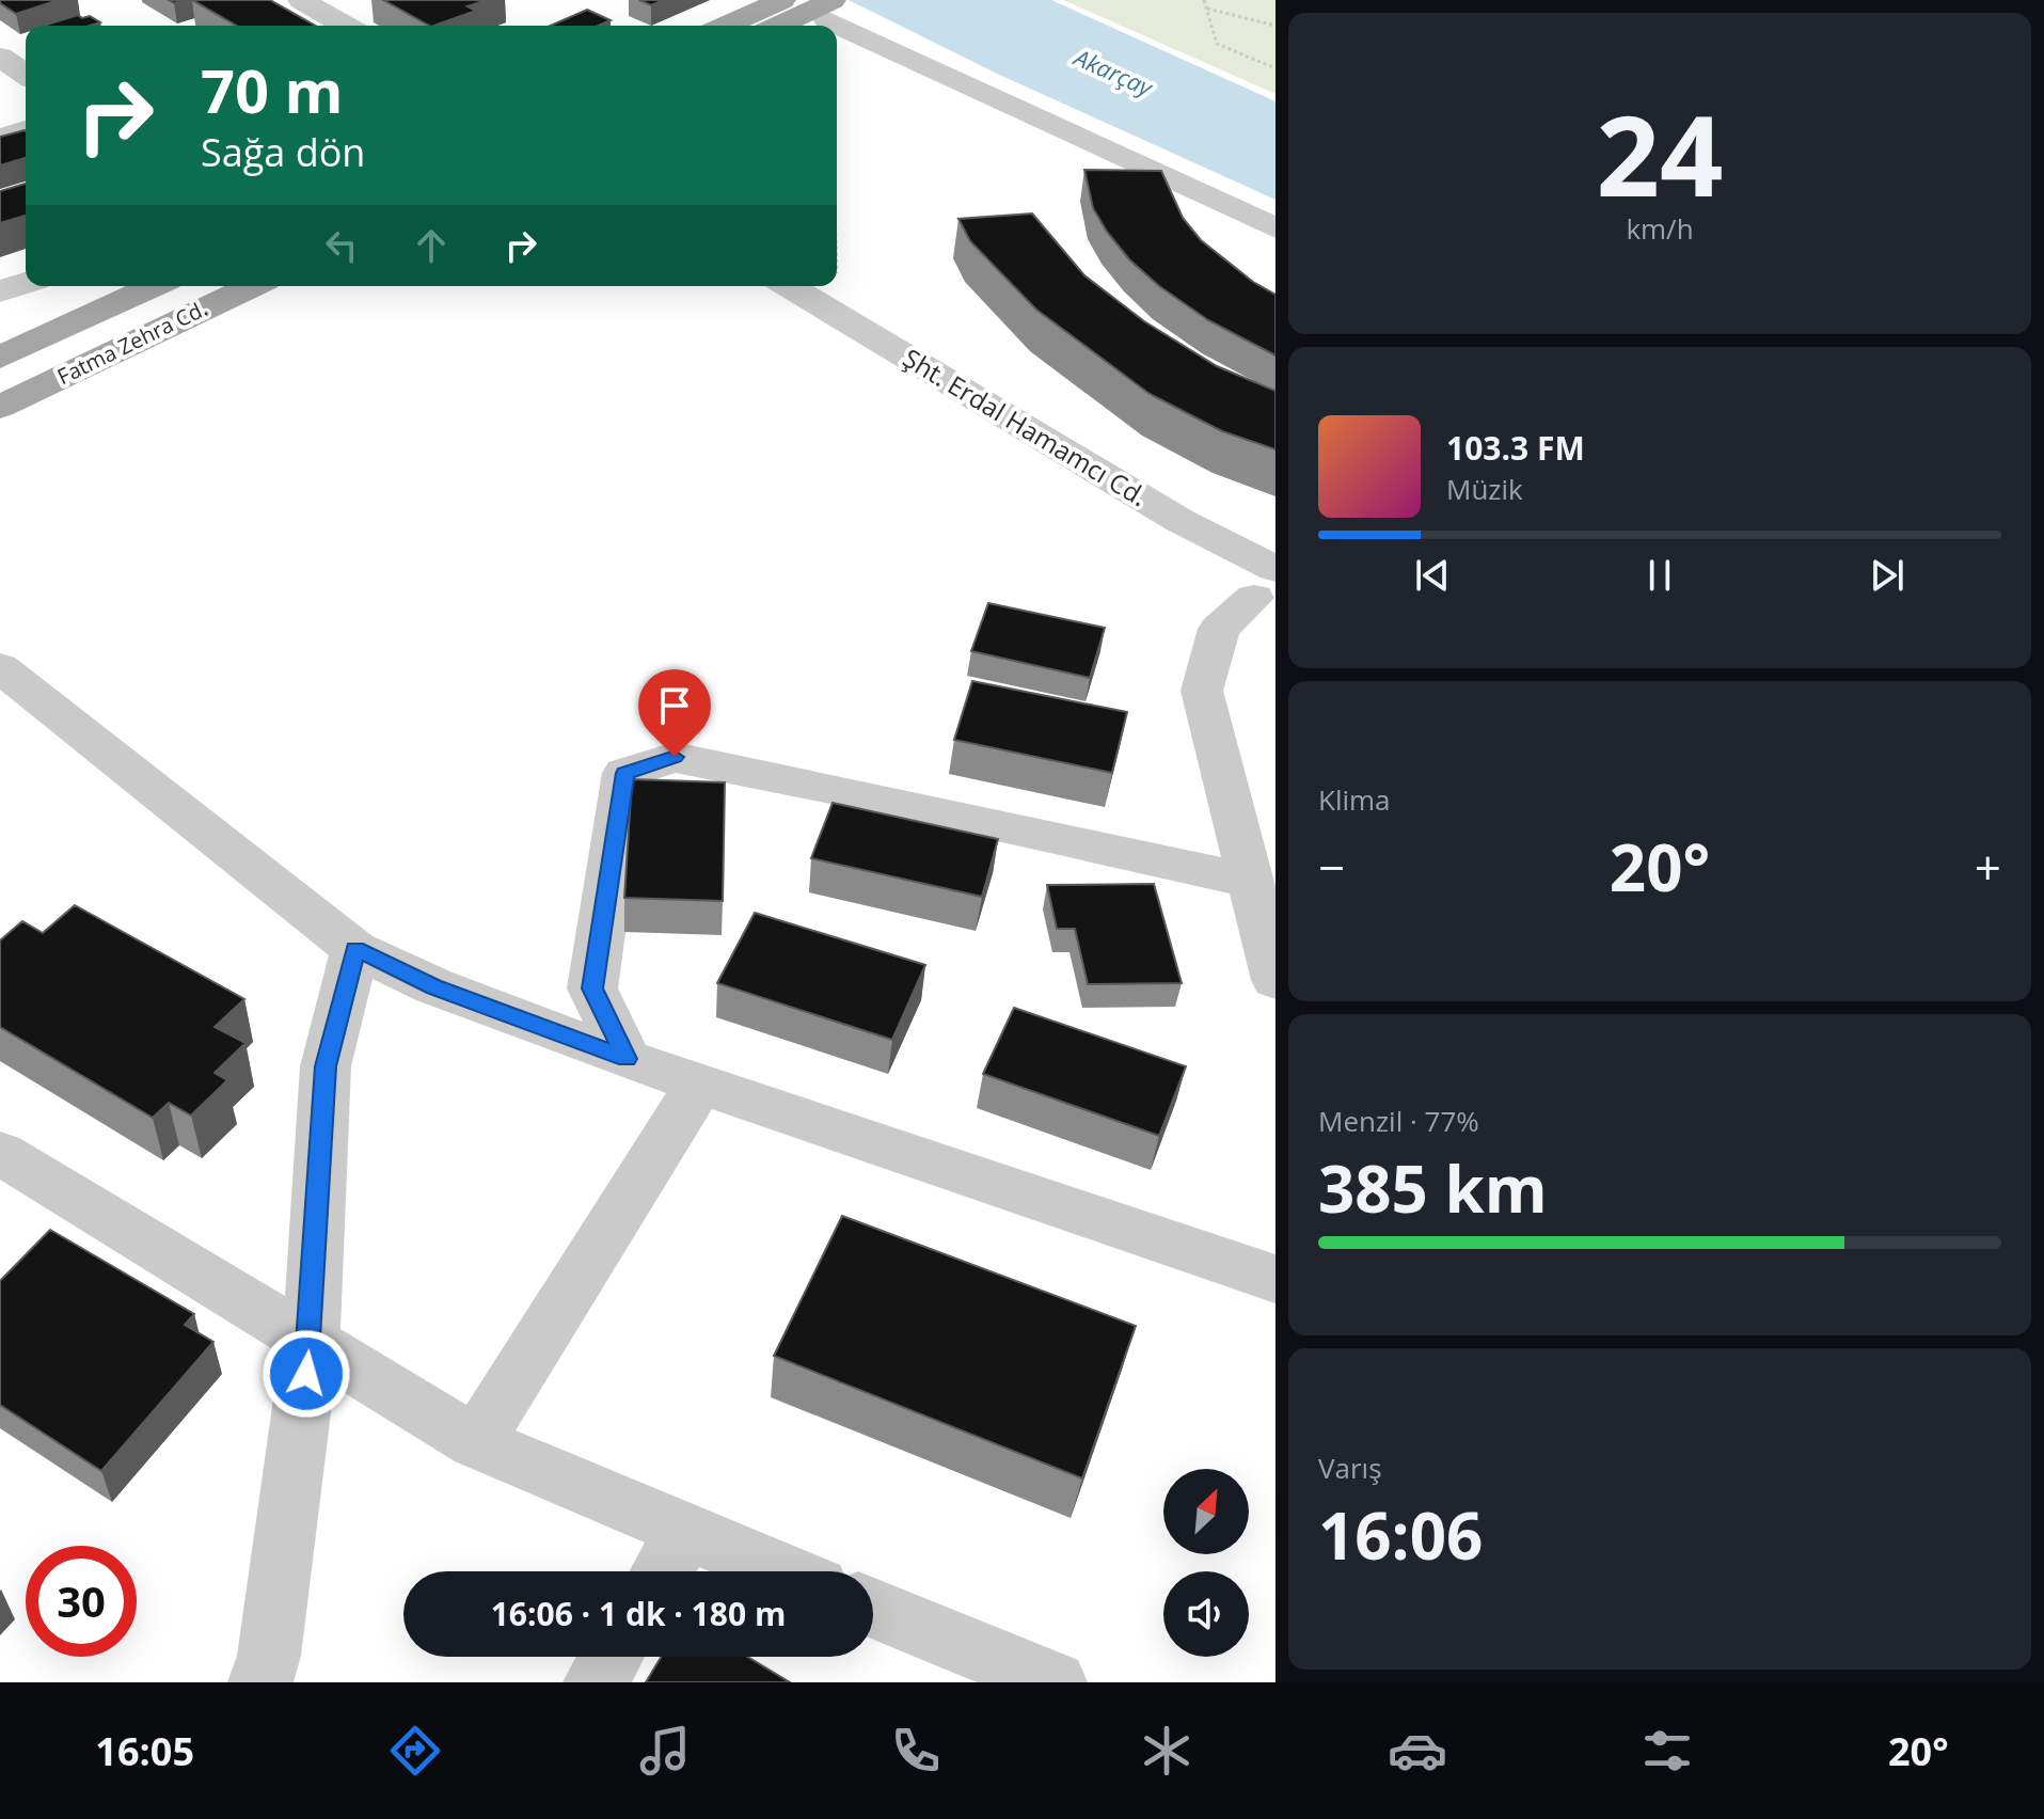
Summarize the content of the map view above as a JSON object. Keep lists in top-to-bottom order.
{
  "streets": {
    "main road": ["Fatma Zehra Cd."],
    "street": ["Şht. Erdal Hamamcı Cd."]
  },
  "water": ["Akarçay"],
  "north": "top right",
  "page": {
    "tile": [
      ["24", "km/h"],
      "Klima",
      ["Menzil · 77%", "385 km"],
      ["Varış", "16:06"]
    ],
    "turn": ["70 m", "Sağa dön"],
    "song": ["103.3 FM", "Müzik"],
    "heat": ["−", "20°", "+"],
    "limit": "30",
    "trip": "16:06 · 1 dk · 180 m",
    "tabs": ["16:05", "20°"]
  }
}
